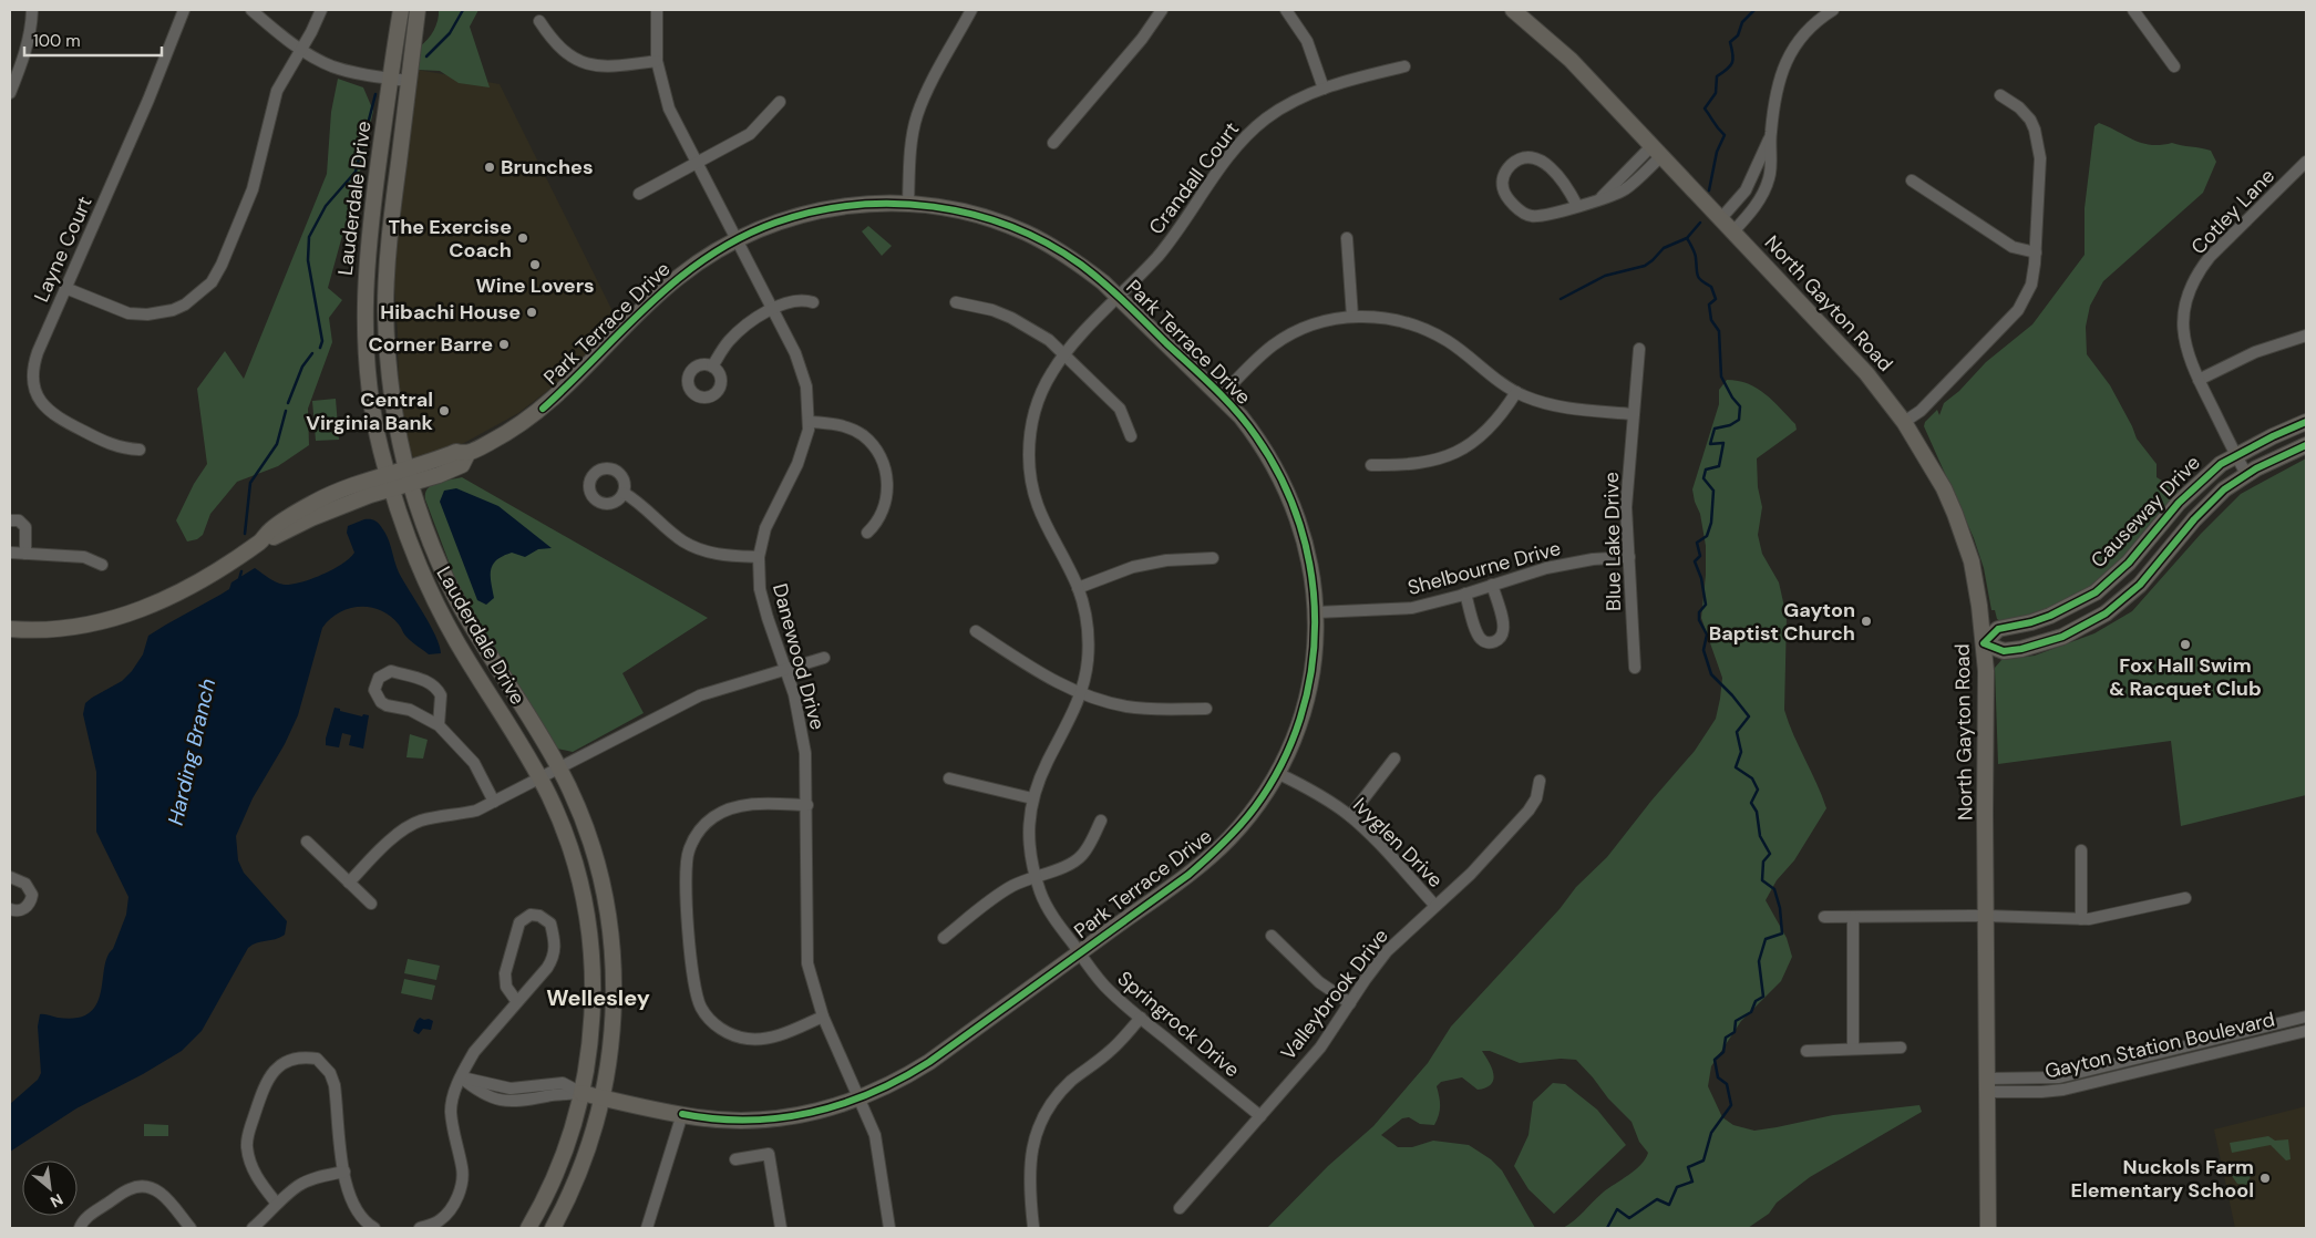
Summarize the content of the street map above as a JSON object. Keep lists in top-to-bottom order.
{
  "streets": {
    "street": [
      "Crandall Court",
      "Lauderdale Drive",
      "Cotley Lane",
      "Layne Court",
      "North Gayton Road",
      "Park Terrace Drive",
      "Causeway Drive",
      "Blue Lake Drive",
      "Shelbourne Drive",
      "Danewood Drive",
      "Ivyglen Drive",
      "Valleybrook Drive",
      "Springrock Drive",
      "Gayton Station Boulevard"
    ]
  },
  "crossings": [
    ["Crandall Court", "Park Terrace Drive"],
    ["Crandall Court", "Springrock Drive"],
    ["Lauderdale Drive", "Park Terrace Drive"],
    ["Cotley Lane", "Causeway Drive"],
    ["North Gayton Road", "Causeway Drive"],
    ["North Gayton Road", "Gayton Station Boulevard"],
    ["Park Terrace Drive", "Shelbourne Drive"],
    ["Park Terrace Drive", "Danewood Drive"],
    ["Park Terrace Drive", "Ivyglen Drive"],
    ["Park Terrace Drive", "Springrock Drive"],
    ["Blue Lake Drive", "Shelbourne Drive"],
    ["Ivyglen Drive", "Valleybrook Drive"],
    ["Valleybrook Drive", "Springrock Drive"]
  ],
  "districts": ["Wellesley"],
  "water": ["Harding Branch"],
  "places": [
    "Brunches",
    "The Exercise Coach",
    "Wine Lovers",
    "Hibachi House",
    "Corner Barre",
    "Central Virginia Bank",
    "Gayton Baptist Church",
    "Fox Hall Swim & Racquet Club",
    "Nuckols Farm Elementary School"
  ],
  "scale_bar": "100 m",
  "north": "bottom right"
}
